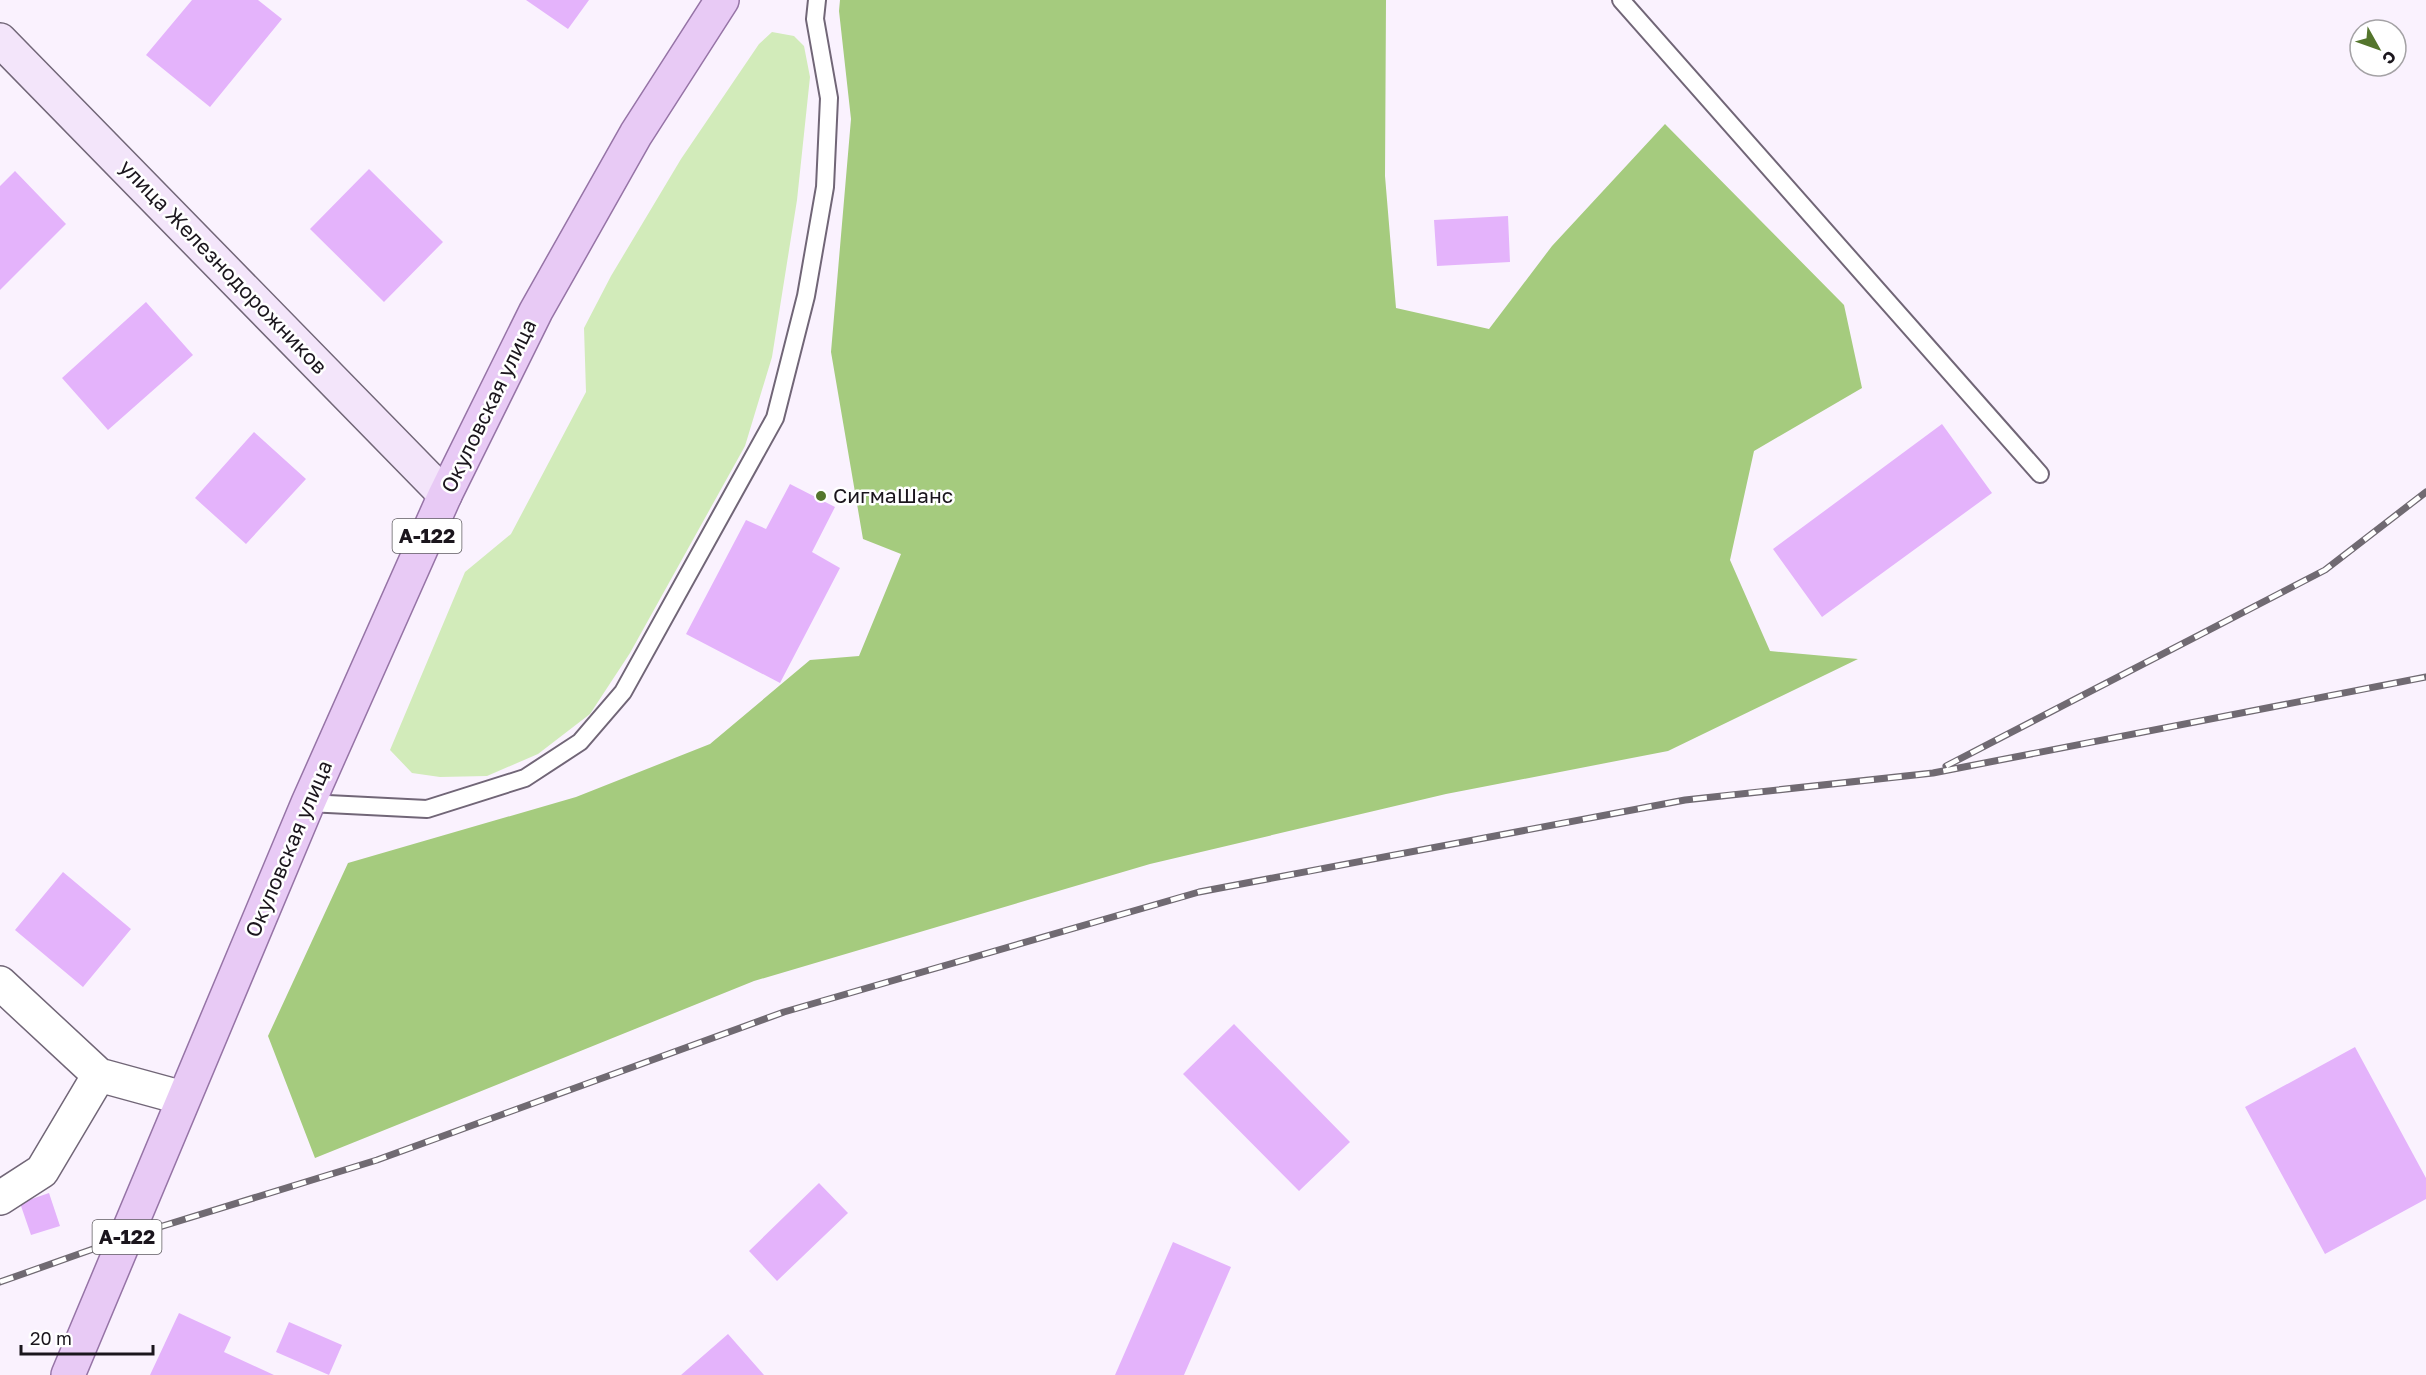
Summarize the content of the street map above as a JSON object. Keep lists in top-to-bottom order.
{
  "streets": {
    "main road": ["Окуловская улица", "А-122"],
    "street": ["улица Железнодорожников"]
  },
  "crossings": [
    ["улица Железнодорожников", "Окуловская улица"],
    ["Окуловская улица", "А-122"]
  ],
  "places": ["СигмаШанс"],
  "scale_bar": "20 m",
  "north": "bottom right"
}
